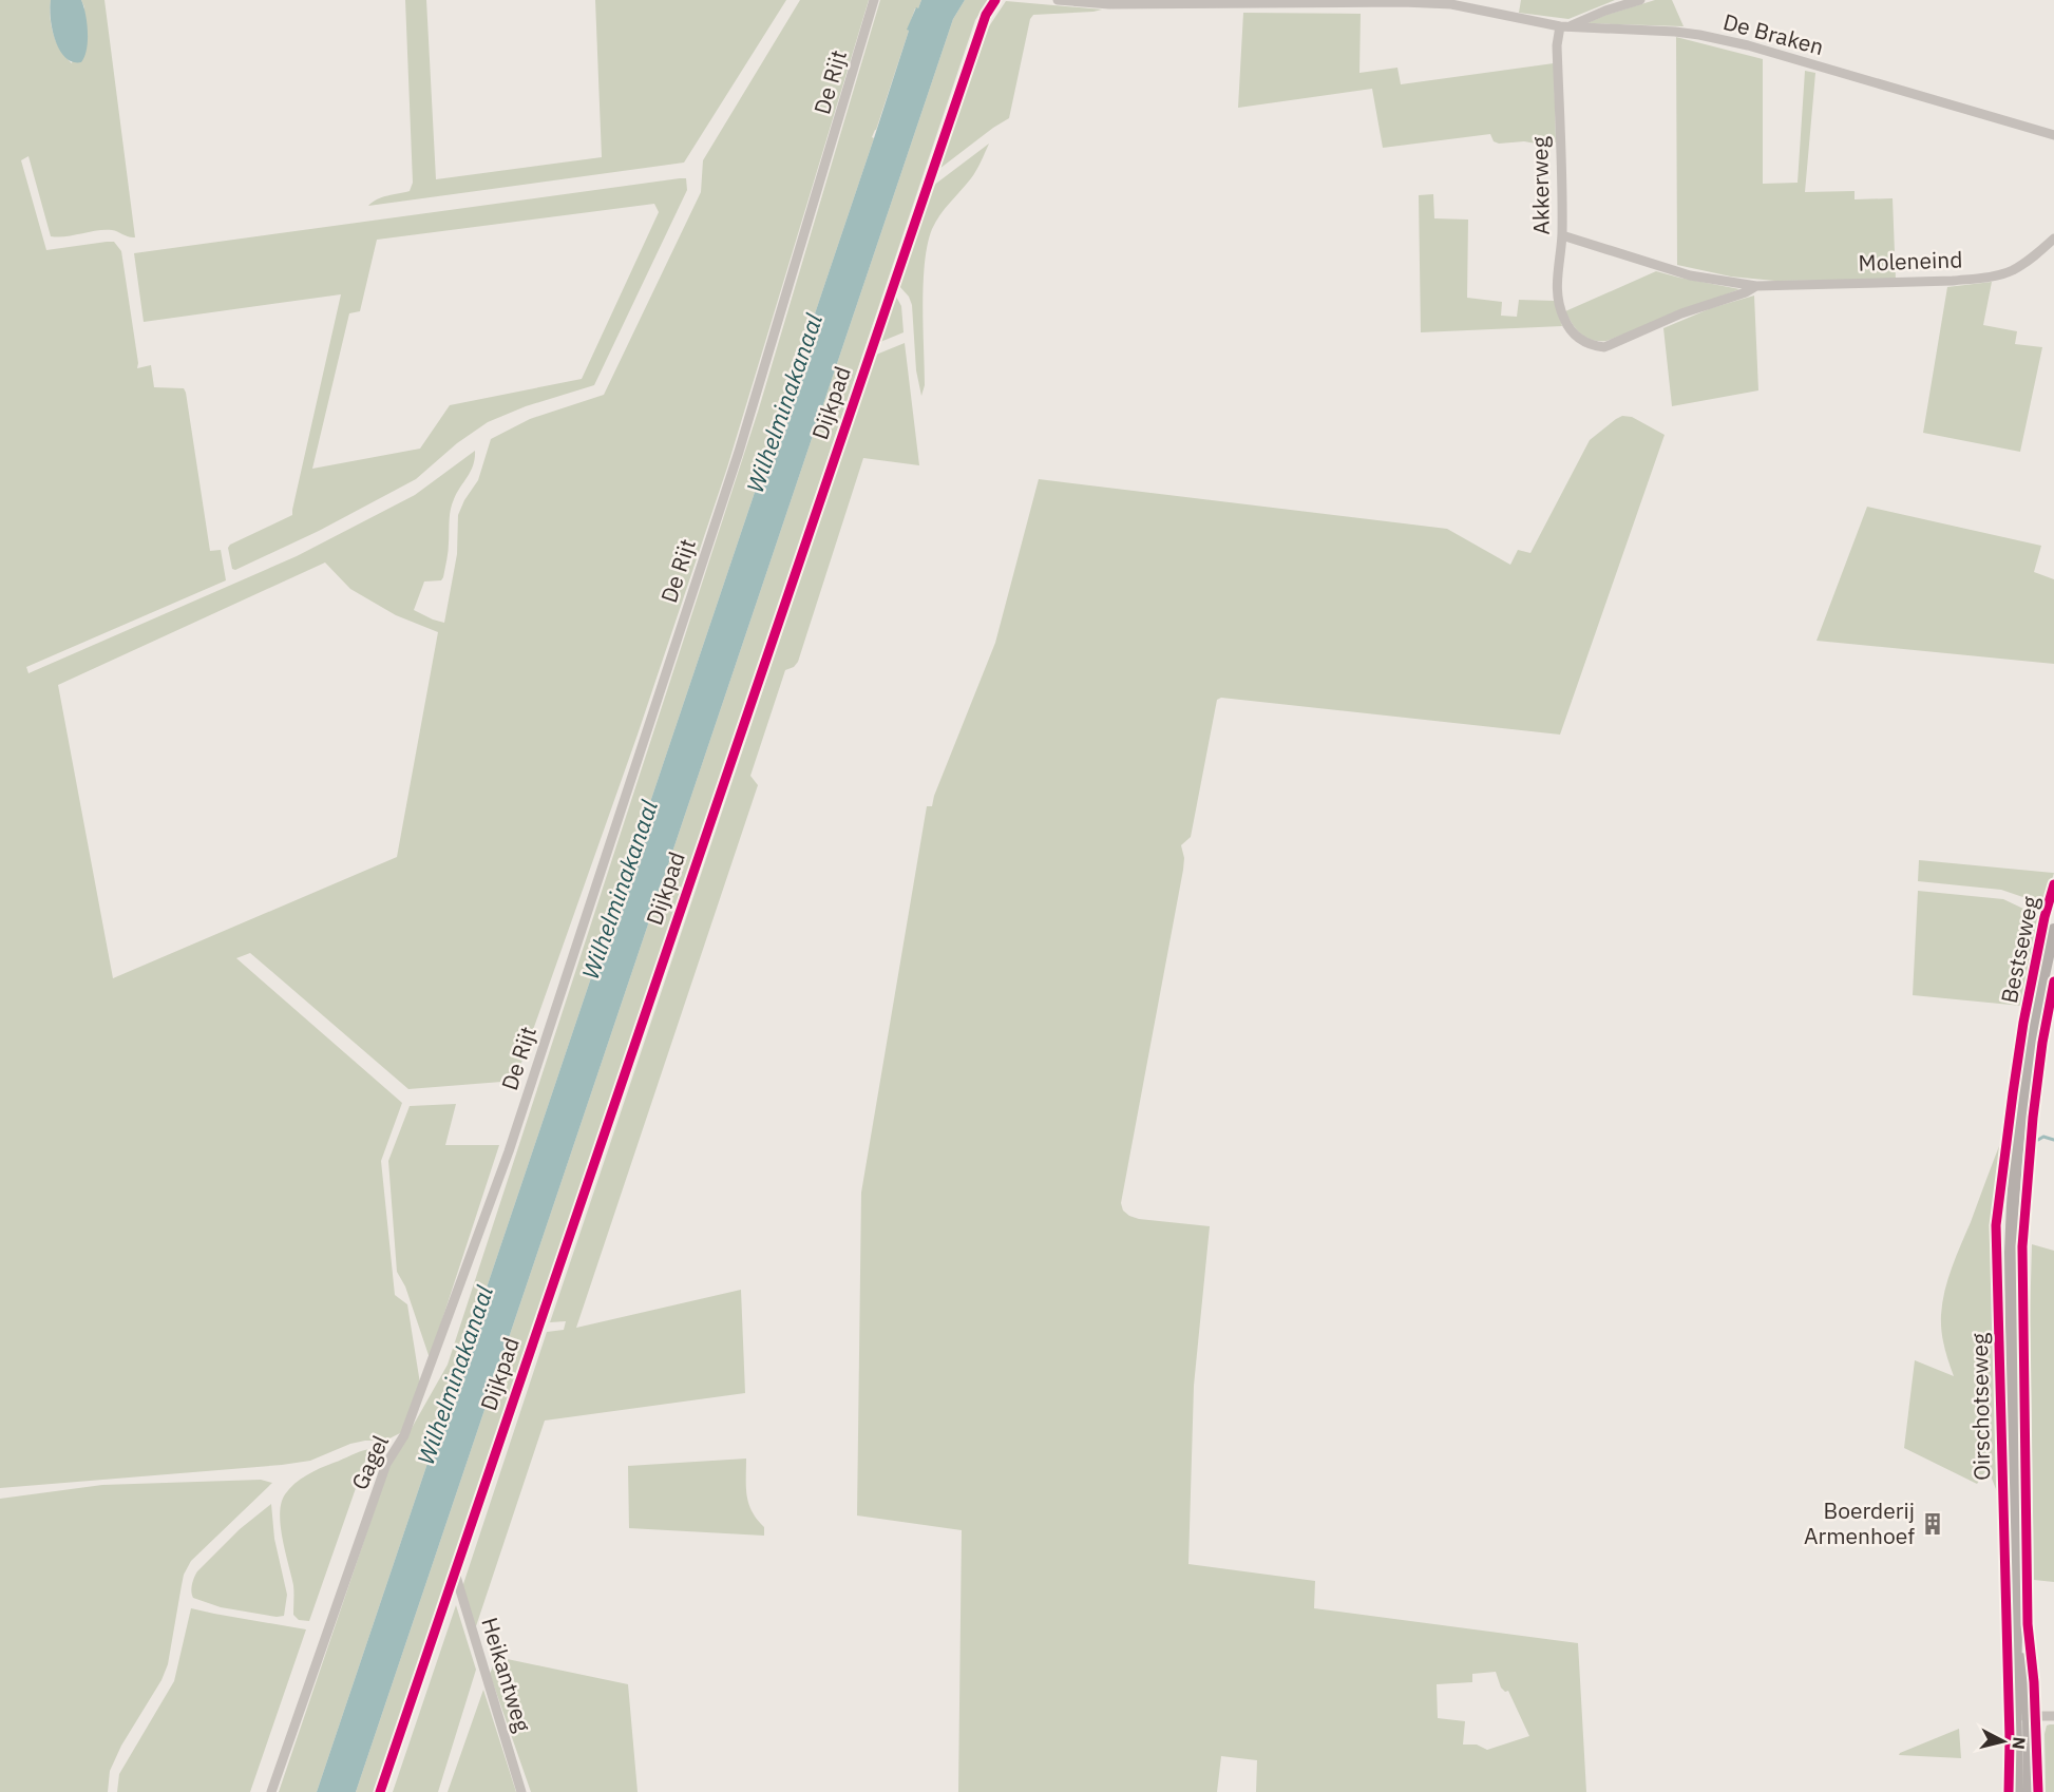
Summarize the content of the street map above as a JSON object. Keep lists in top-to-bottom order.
{
  "streets": {
    "main road": ["Bestseweg", "Oirschotseweg"],
    "street": [
      "De Braken",
      "De Rijt",
      "Akkerweg",
      "Moleneind",
      "Gagel",
      "Heikantweg"
    ],
    "cycle path": ["Dijkpad"]
  },
  "crossings": [
    ["De Braken", "Akkerweg"],
    ["De Rijt", "Gagel"],
    ["Akkerweg", "Moleneind"],
    ["Bestseweg", "Oirschotseweg"]
  ],
  "water": ["Wilhelminakanaal"],
  "places": {
    "building": ["Boerderij Armenhoef"]
  },
  "north": "right"
}
